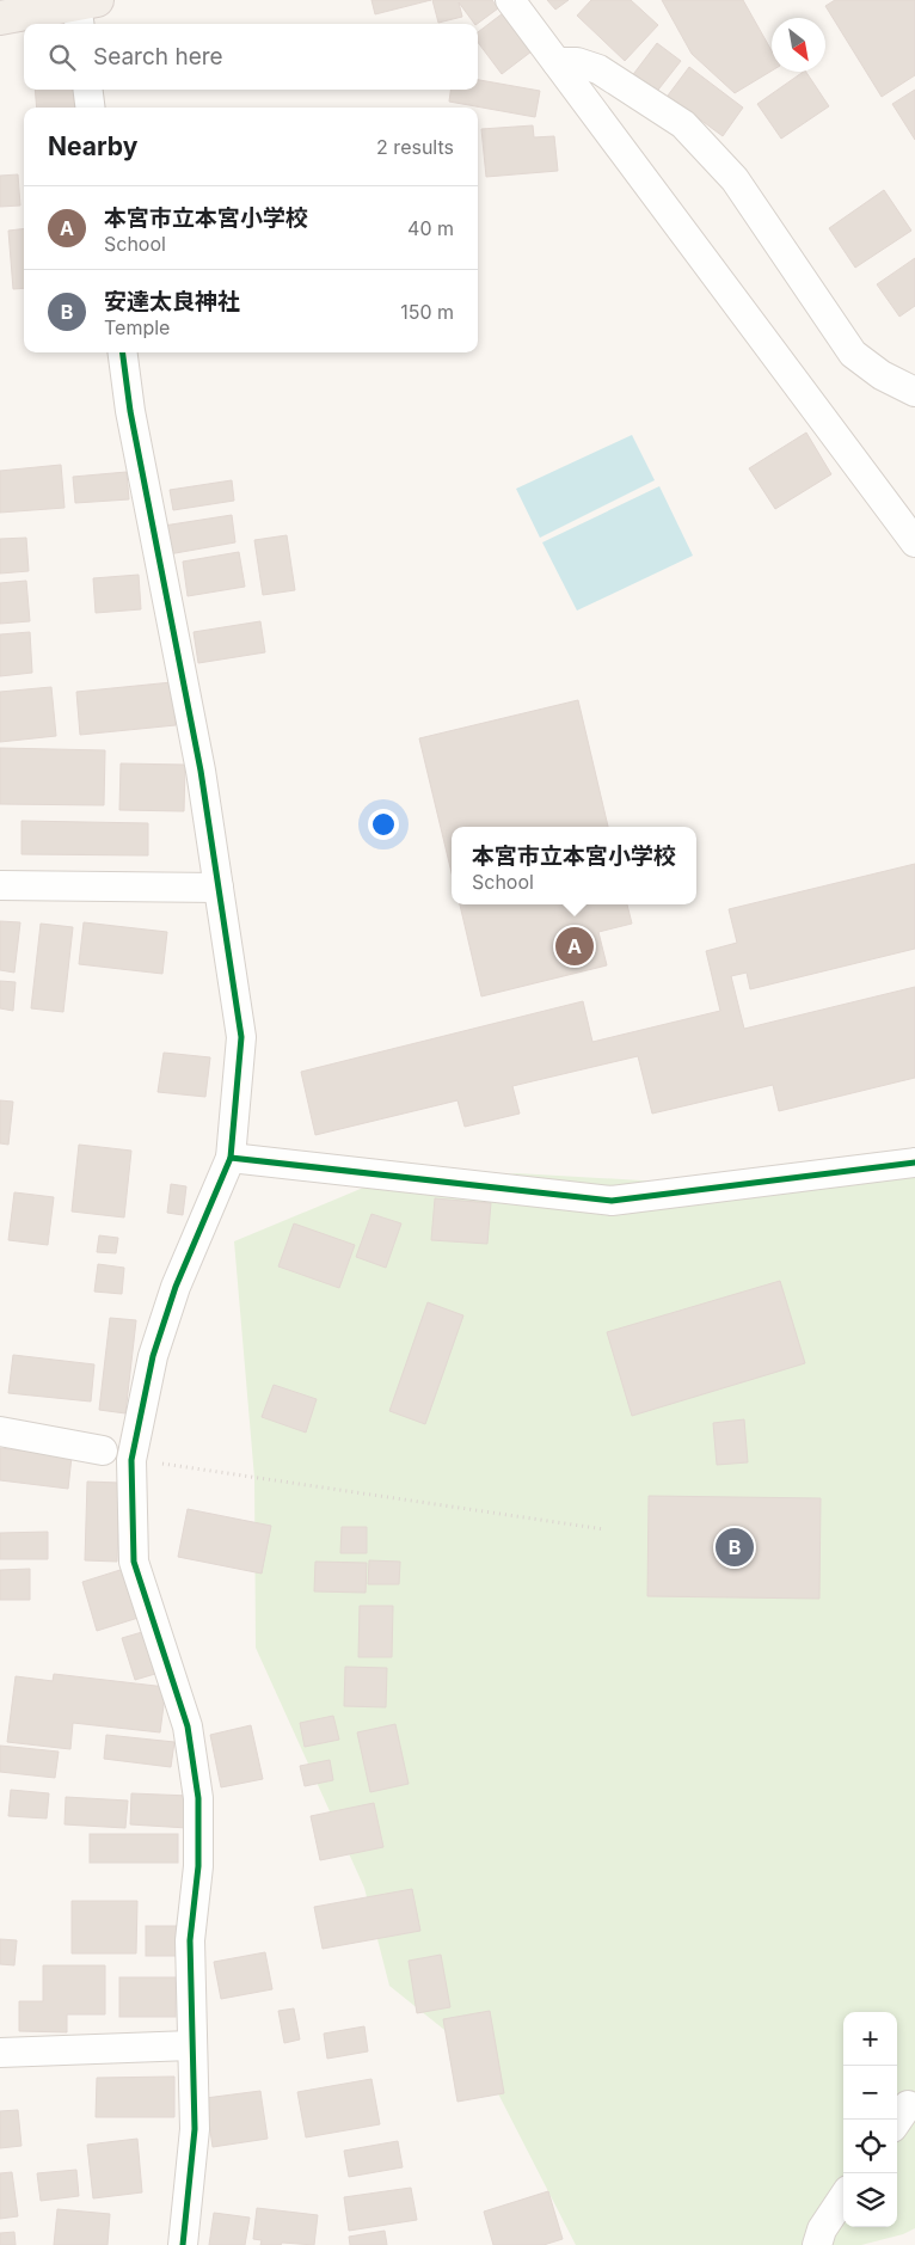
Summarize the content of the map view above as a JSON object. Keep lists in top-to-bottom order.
{
  "north": "bottom right",
  "page": {
    "search": "Search here",
    "heading": ["Nearby", "2 results"],
    "list": [
      {
        "mark": "A",
        "name": "本宮市立本宮小学校",
        "note": "School",
        "value": "40 m"
      },
      {
        "mark": "B",
        "name": "安達太良神社",
        "note": "Temple",
        "value": "150 m"
      }
    ],
    "popup": ["本宮市立本宮小学校", "School"],
    "pins": ["A", "B"],
    "map_buttons": ["+", "−"]
  }
}
